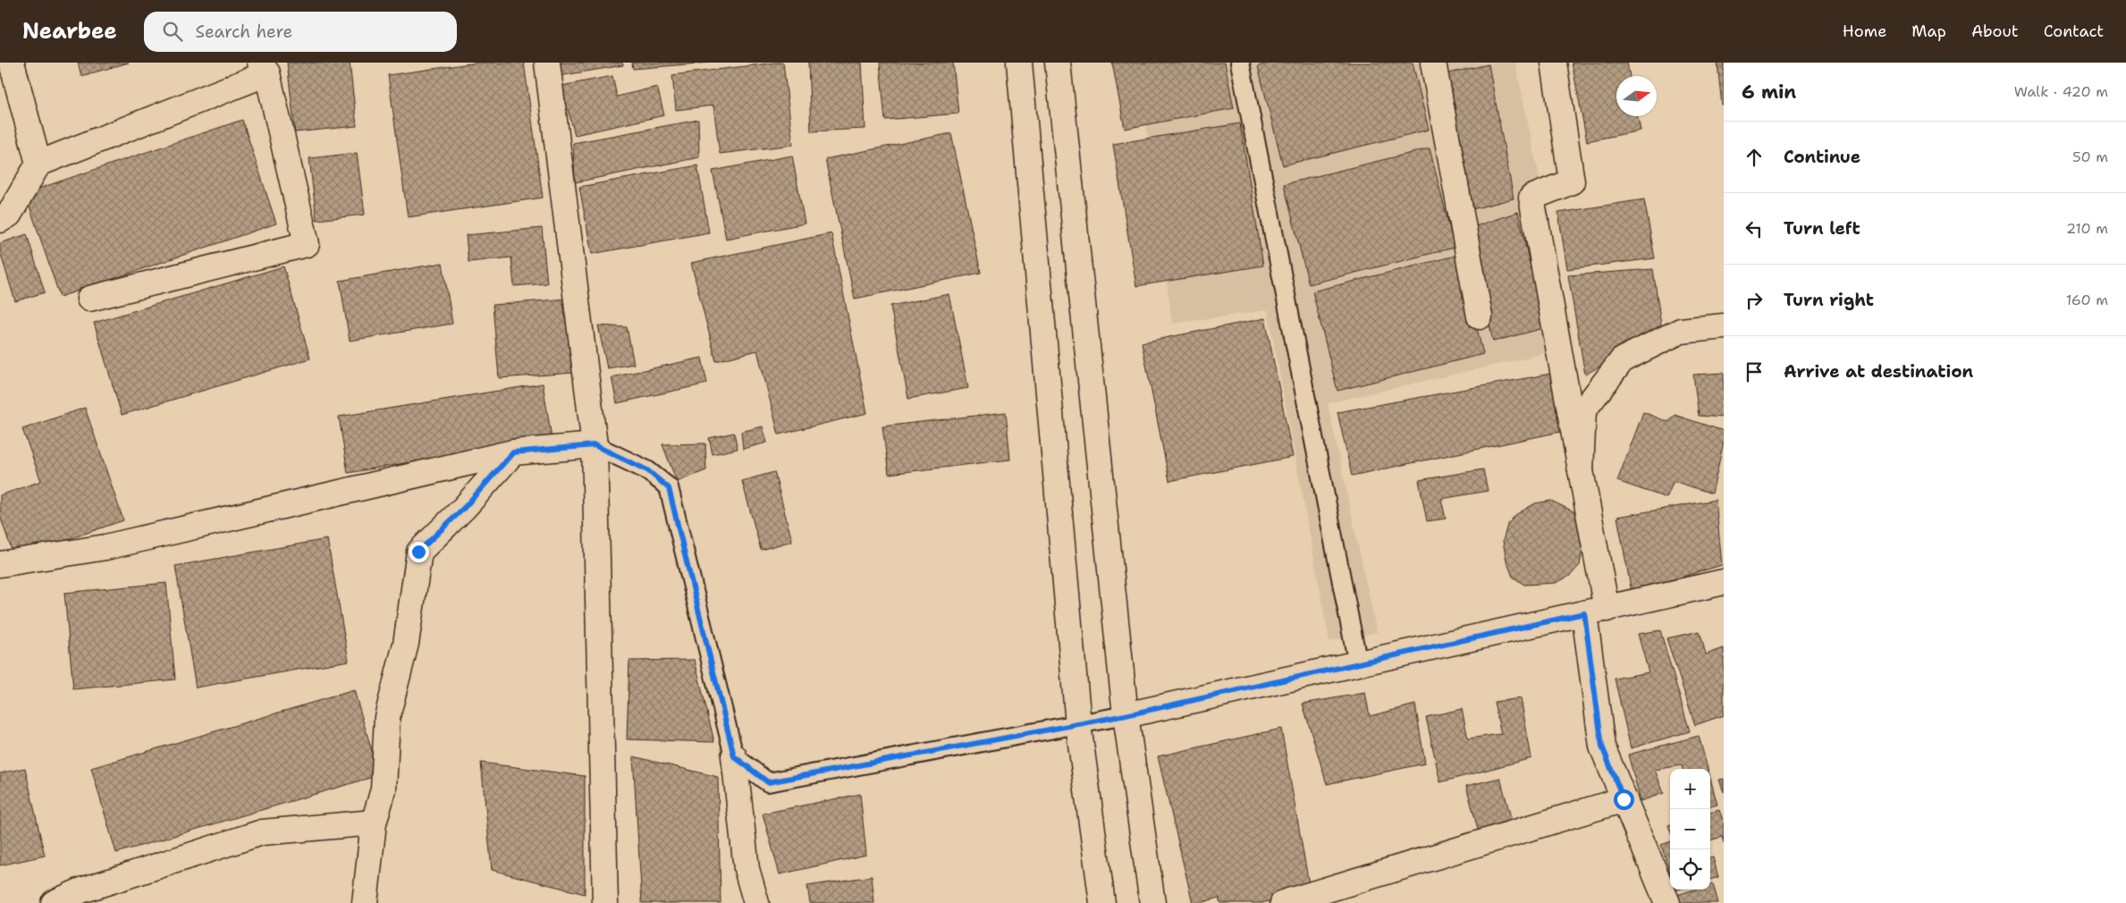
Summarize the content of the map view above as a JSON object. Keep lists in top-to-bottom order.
{
  "north": "right",
  "page": {
    "header": "Nearbee",
    "search": "Search here",
    "nav": [
      "Home",
      "Map",
      "About",
      "Contact"
    ],
    "heading": ["6 min", "Walk · 420 m"],
    "list": [
      ["Continue", "50 m"],
      ["Turn left", "210 m"],
      ["Turn right", "160 m"],
      "Arrive at destination"
    ],
    "map_buttons": ["+", "−"]
  }
}
